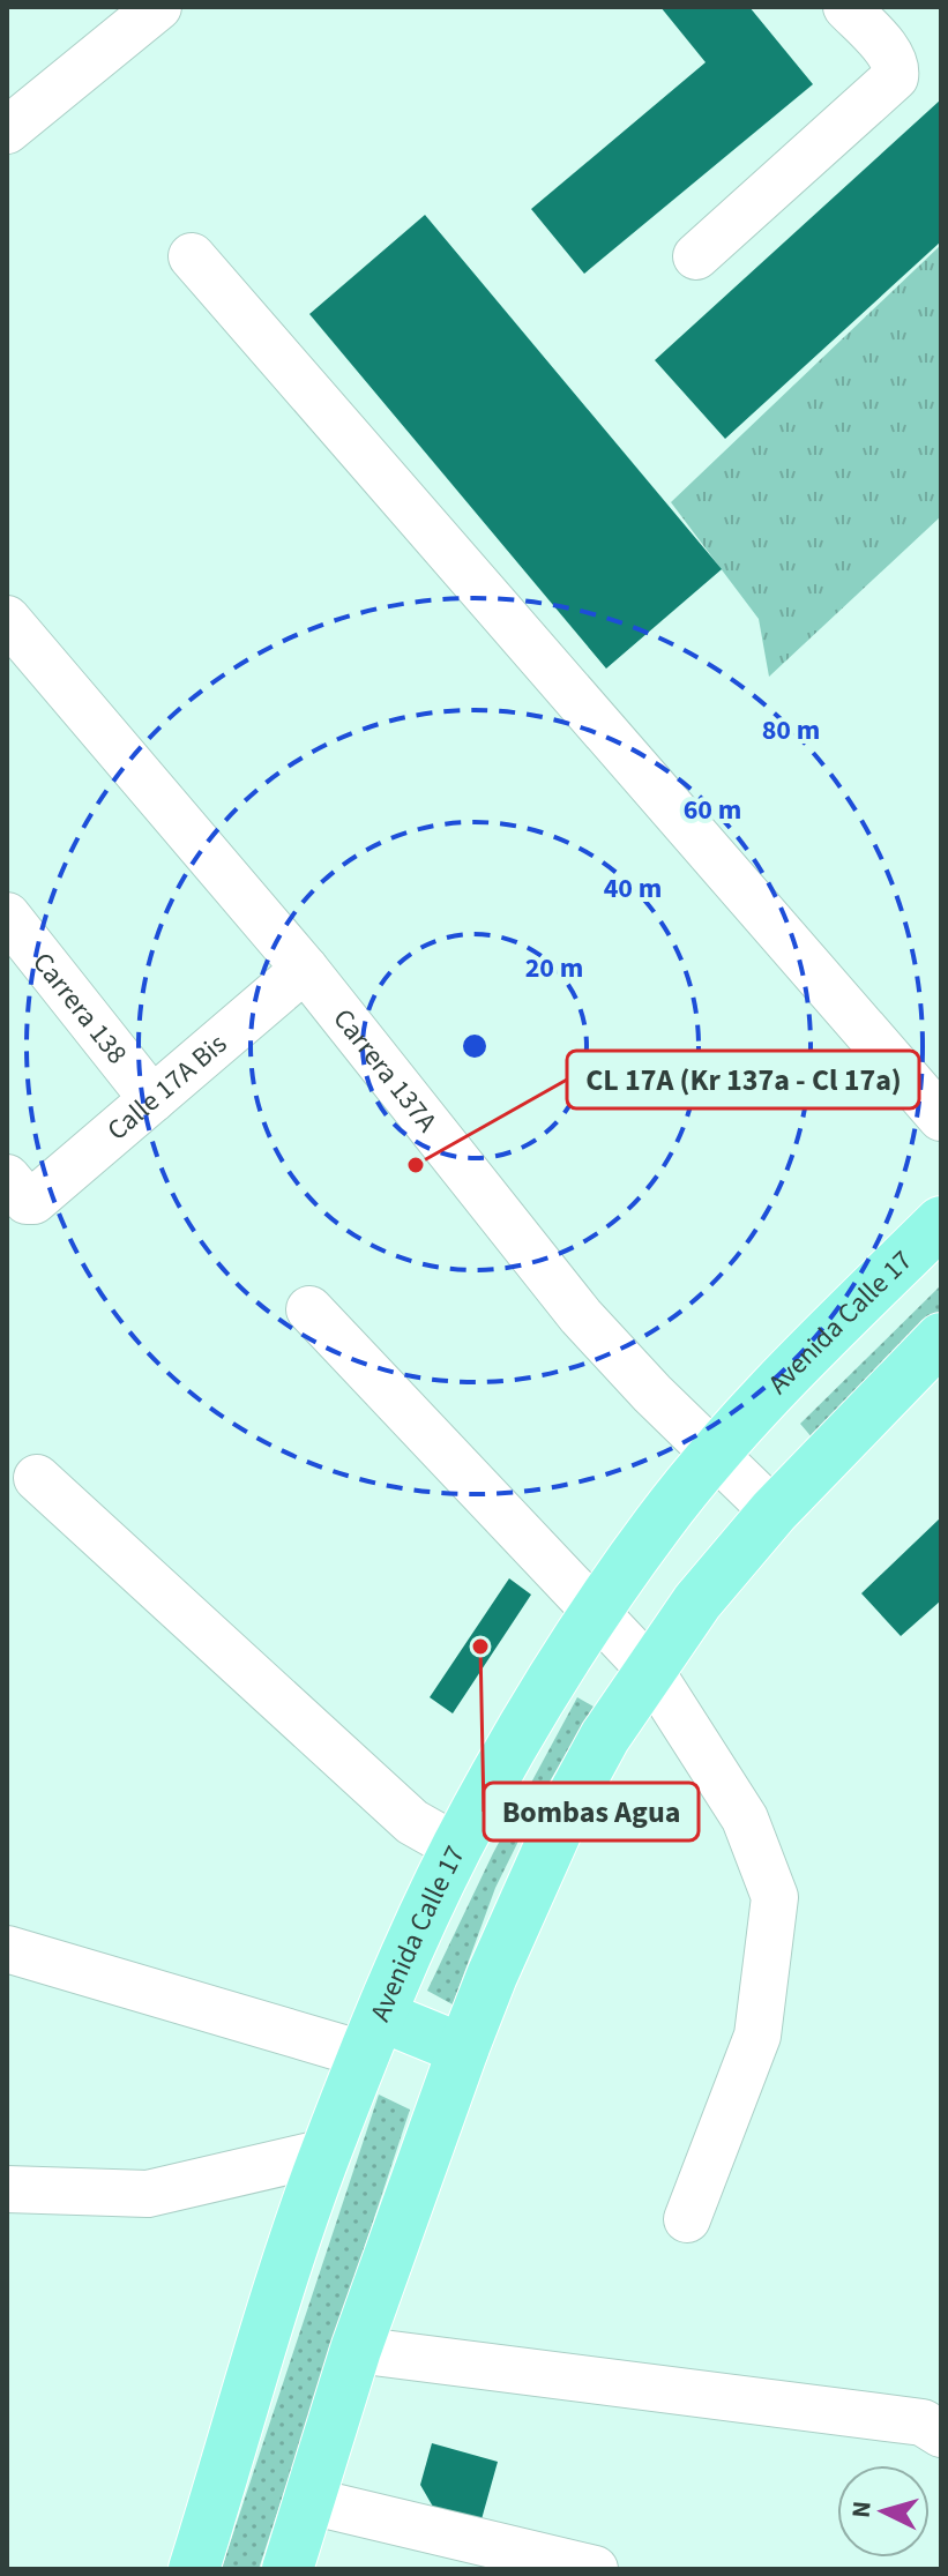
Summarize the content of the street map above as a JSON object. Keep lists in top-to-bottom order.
{
  "streets": {
    "main road": ["Avenida Calle 17"],
    "street": ["Carrera 138", "Carrera 137A", "Calle 17A Bis"]
  },
  "crossings": [
    ["Carrera 138", "Calle 17A Bis"],
    ["Carrera 137A", "Calle 17A Bis"],
    ["Carrera 137A", "Avenida Calle 17"]
  ],
  "places": ["CL 17A (Kr 137a - Cl 17a)", "Bombas Agua"],
  "north": "left",
  "rings": [
    "80 m",
    "60 m",
    "40 m",
    "20 m"
  ]
}
